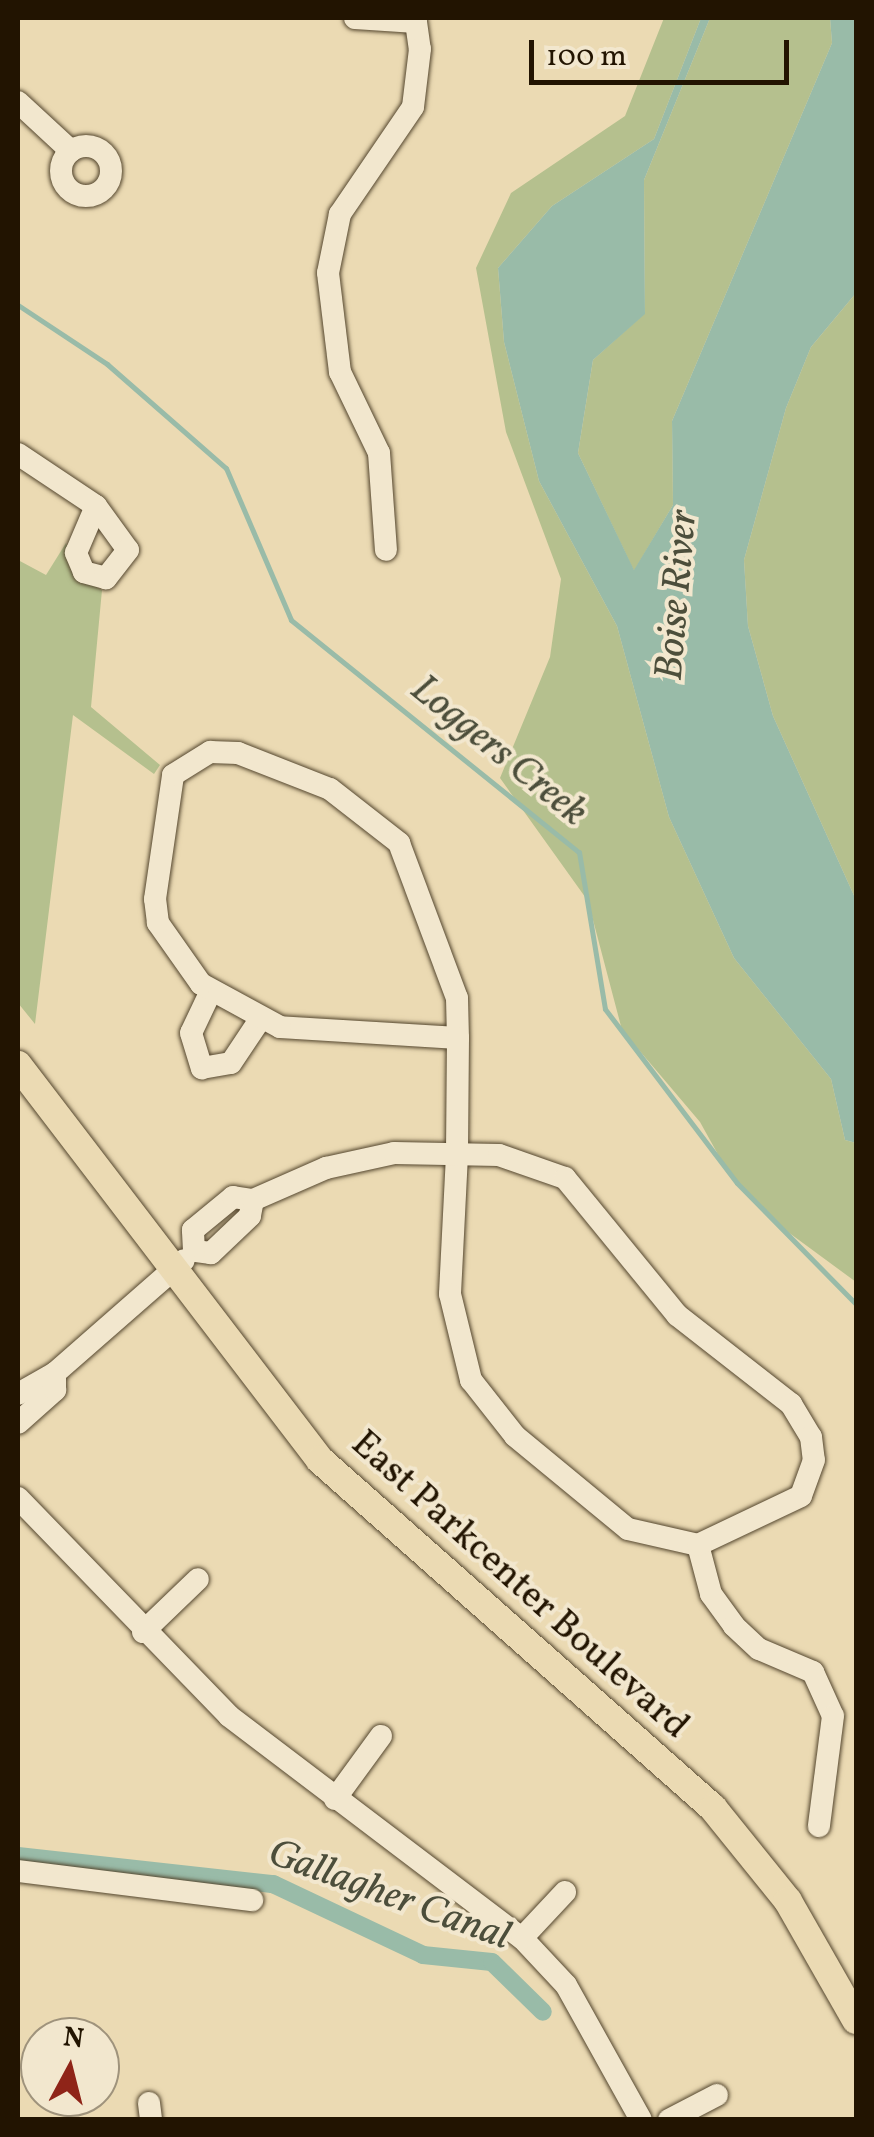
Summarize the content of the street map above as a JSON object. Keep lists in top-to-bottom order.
{
  "streets": {
    "main road": ["East Parkcenter Boulevard"]
  },
  "water": ["Boise River", "Loggers Creek", "Gallagher Canal"],
  "scale_bar": "100 m",
  "north": "top"
}
